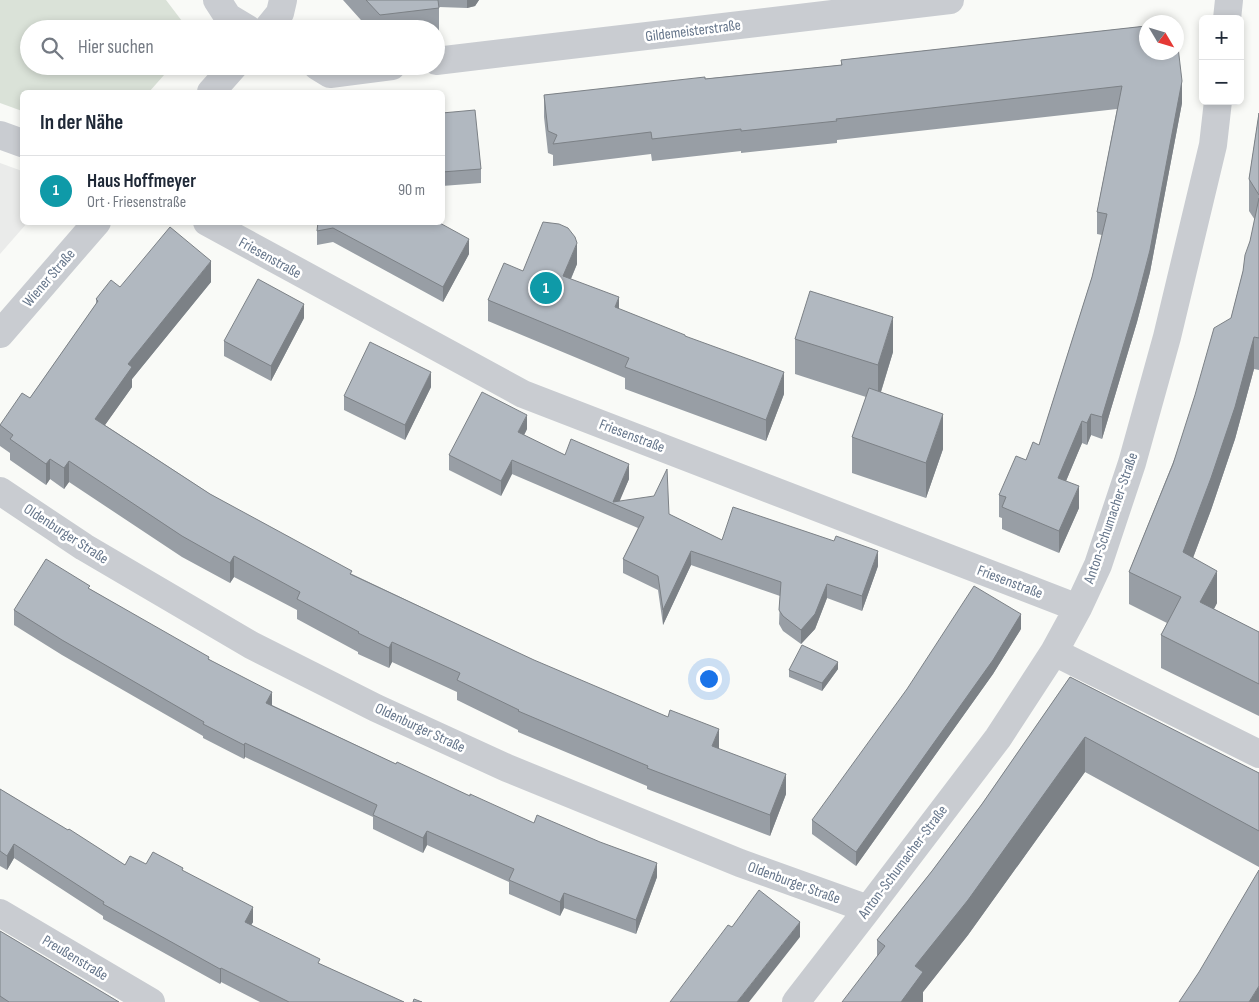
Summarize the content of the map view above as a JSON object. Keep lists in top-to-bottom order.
{
  "streets": {
    "street": [
      "Gildemeisterstraße",
      "Friesenstraße",
      "Wiener Straße",
      "Anton-Schumacher-Straße",
      "Oldenburger Straße",
      "Preußenstraße"
    ]
  },
  "crossings": [
    ["Friesenstraße", "Anton-Schumacher-Straße"],
    ["Anton-Schumacher-Straße", "Oldenburger Straße"]
  ],
  "north": "bottom right",
  "page": {
    "map_buttons": ["+", "−"],
    "search": "Hier suchen",
    "heading": "In der Nähe",
    "list": [
      {
        "mark": "1",
        "name": "Haus Hoffmeyer",
        "note": "Ort · Friesenstraße",
        "value": "90 m"
      }
    ],
    "pins": "1"
  }
}
